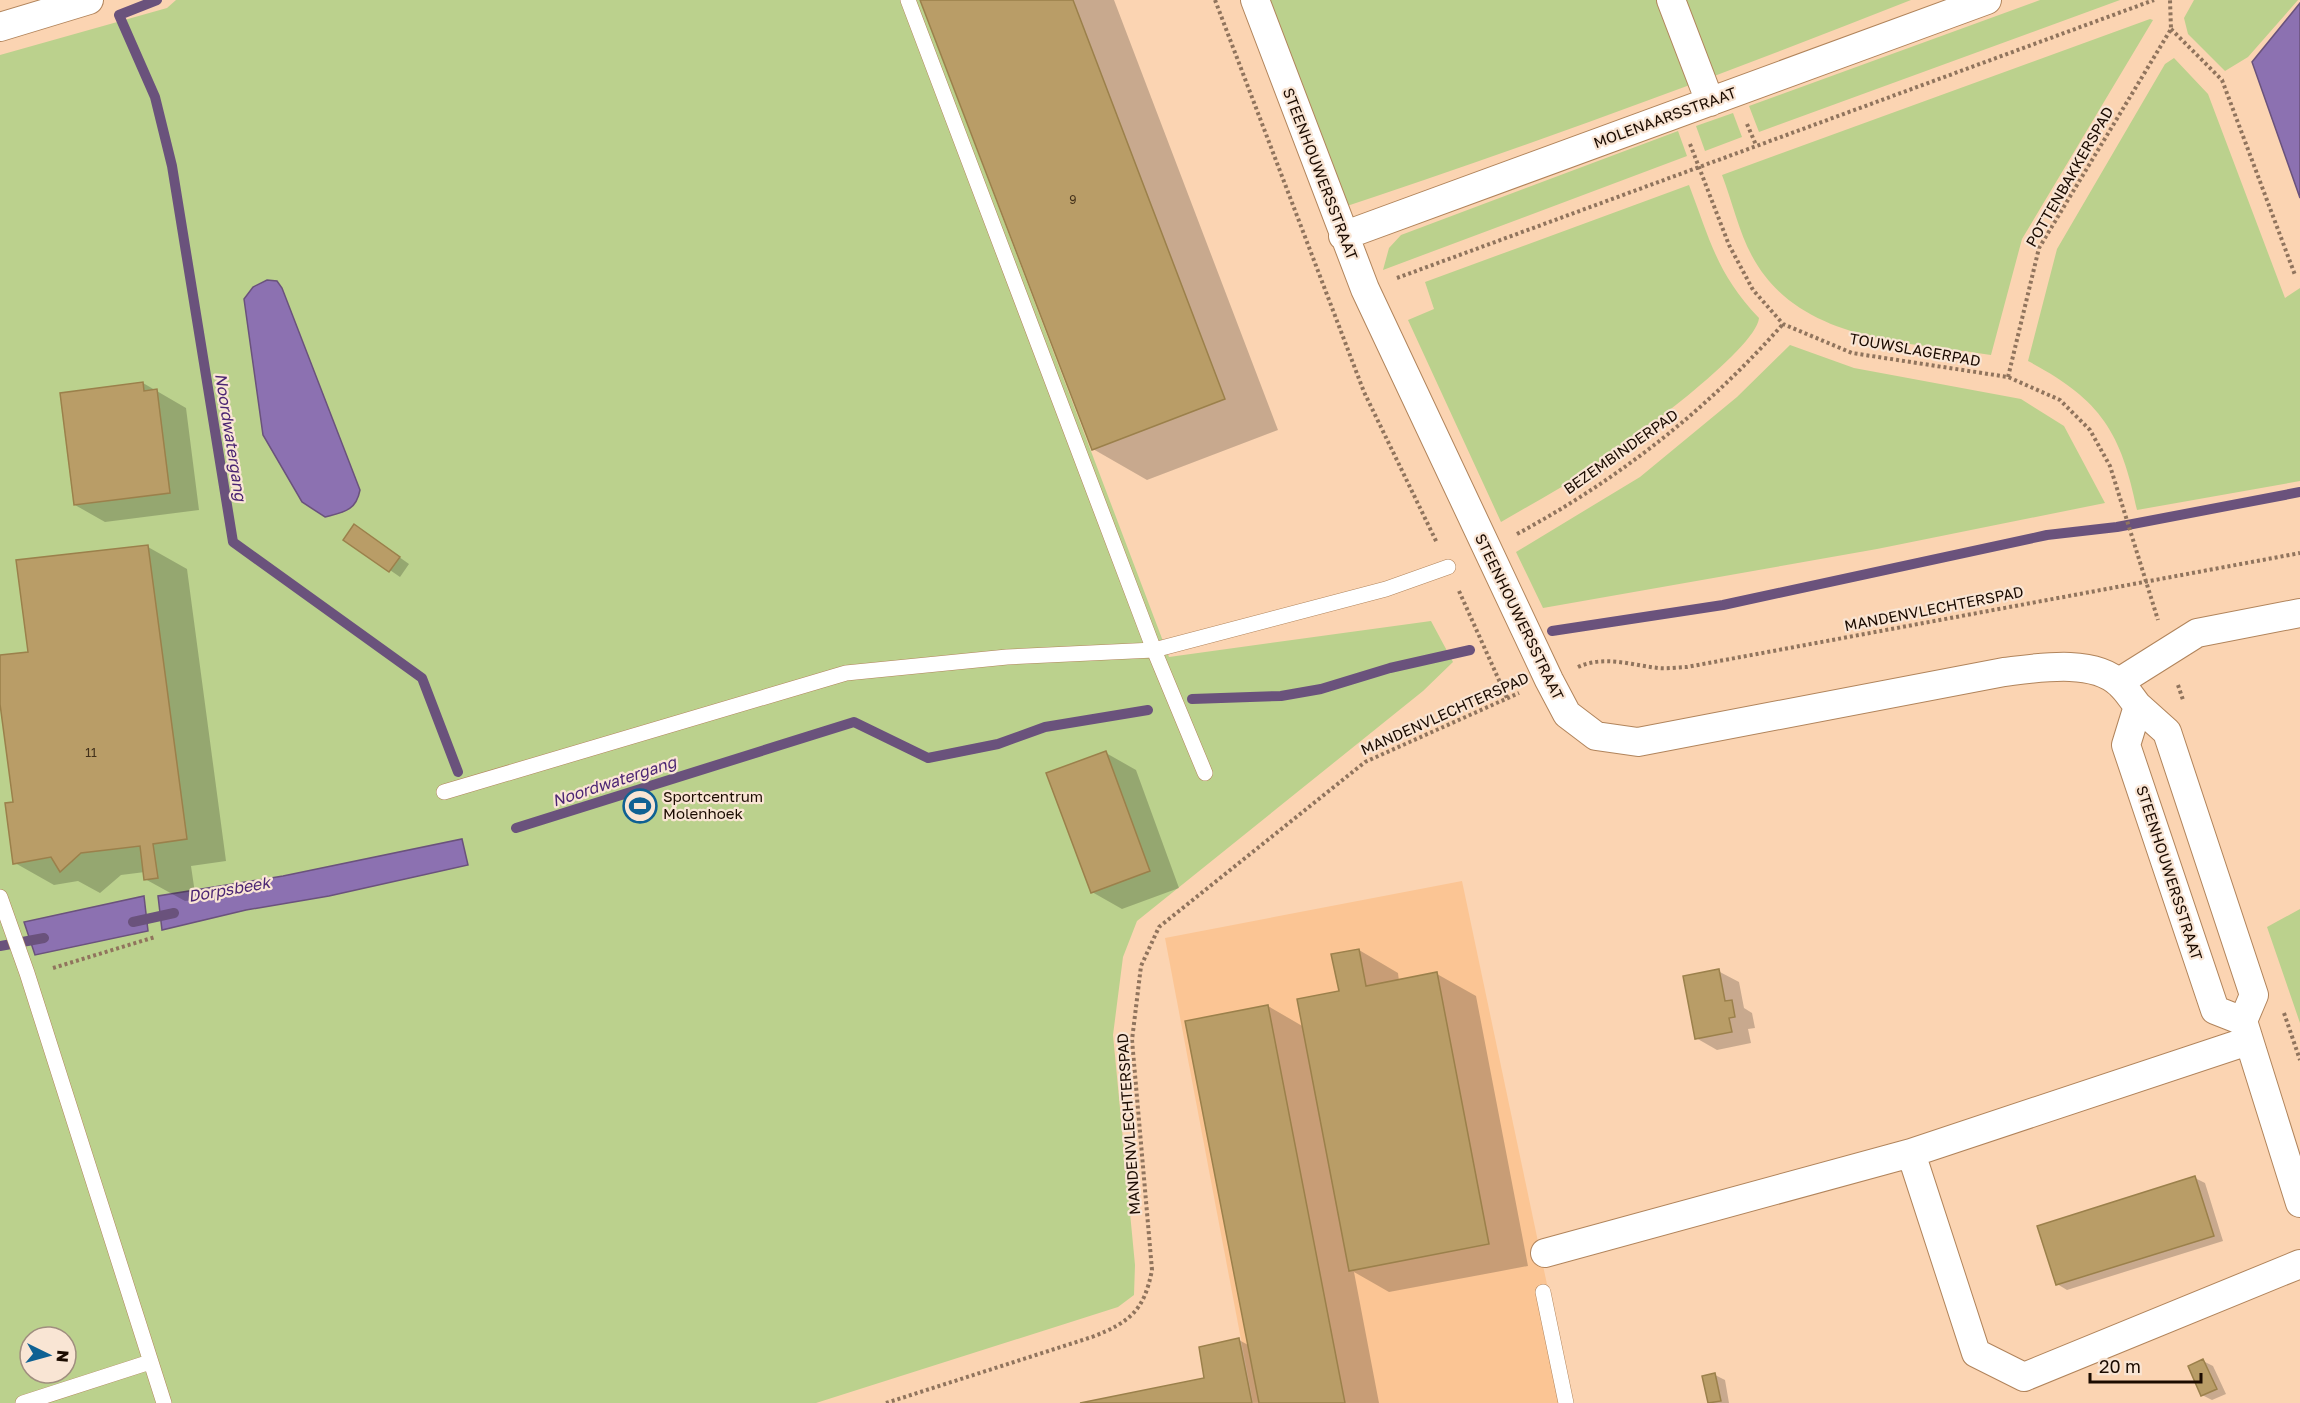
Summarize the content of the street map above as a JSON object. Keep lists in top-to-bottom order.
{
  "streets": {
    "street": ["MOLENAARSSTRAAT", "STEENHOUWERSSTRAAT"],
    "path": [
      "POTTENBAKKERSPAD",
      "TOUWSLAGERPAD",
      "BEZEMBINDERPAD",
      "MANDENVLECHTERSPAD"
    ]
  },
  "crossings": [
    ["MOLENAARSSTRAAT", "STEENHOUWERSSTRAAT"],
    ["STEENHOUWERSSTRAAT", "BEZEMBINDERPAD"],
    ["STEENHOUWERSSTRAAT", "MANDENVLECHTERSPAD"],
    ["POTTENBAKKERSPAD", "TOUWSLAGERPAD"],
    ["TOUWSLAGERPAD", "BEZEMBINDERPAD"]
  ],
  "water": ["Noordwatergang", "Dorpsbeek"],
  "places": {
    "sports": ["Sportcentrum Molenhoek"]
  },
  "house_numbers": ["9", "11"],
  "scale_bar": "20 m",
  "north": "right"
}
